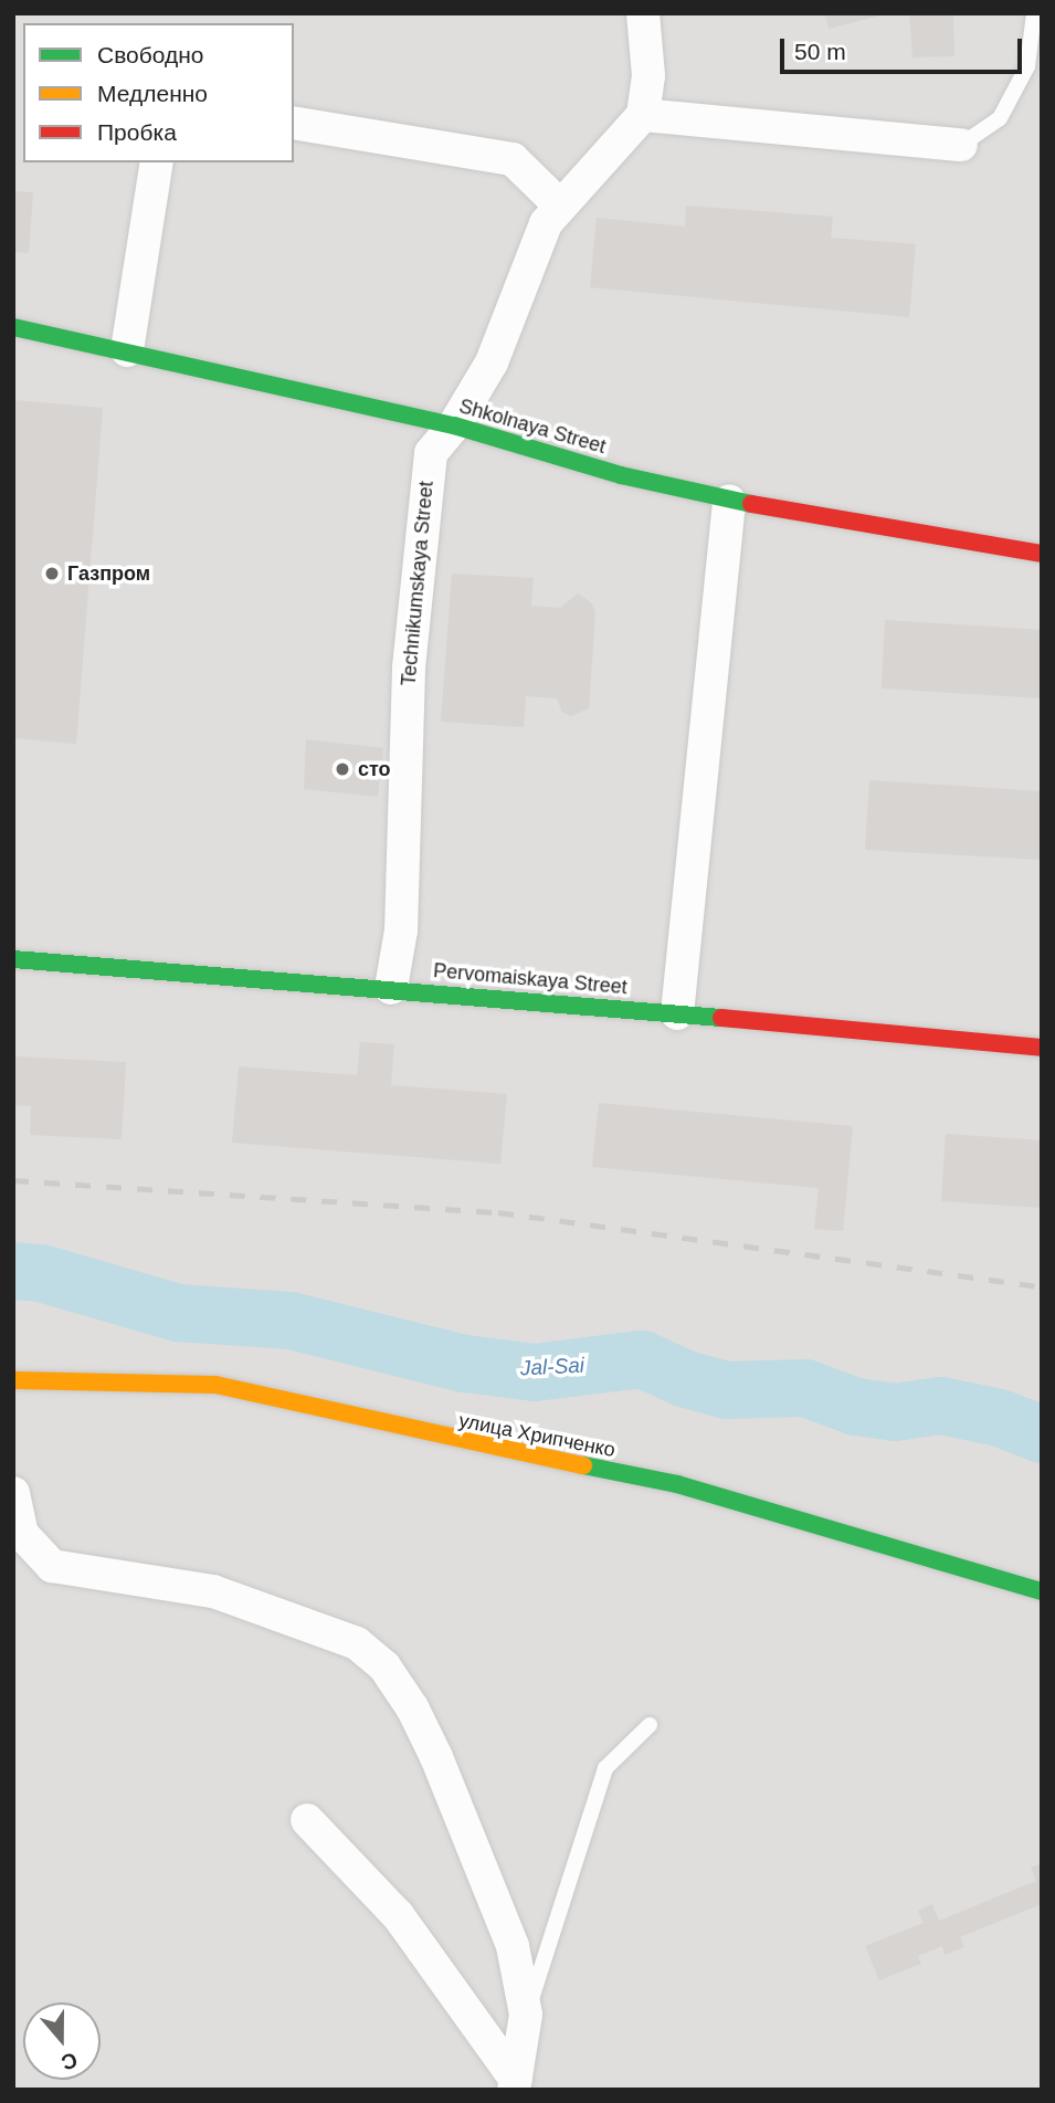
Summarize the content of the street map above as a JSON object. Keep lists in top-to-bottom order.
{
  "streets": {
    "street": [
      "Shkolnaya Street",
      "Technikumskaya Street",
      "Pervomaiskaya Street",
      "улица Хрипченко"
    ]
  },
  "crossings": [
    ["Shkolnaya Street", "Technikumskaya Street"],
    ["Technikumskaya Street", "Pervomaiskaya Street"]
  ],
  "water": ["Jal-Sai"],
  "places": ["Газпром", "сто"],
  "legend": ["Свободно", "Медленно", "Пробка"],
  "scale_bar": "50 m",
  "north": "bottom"
}
